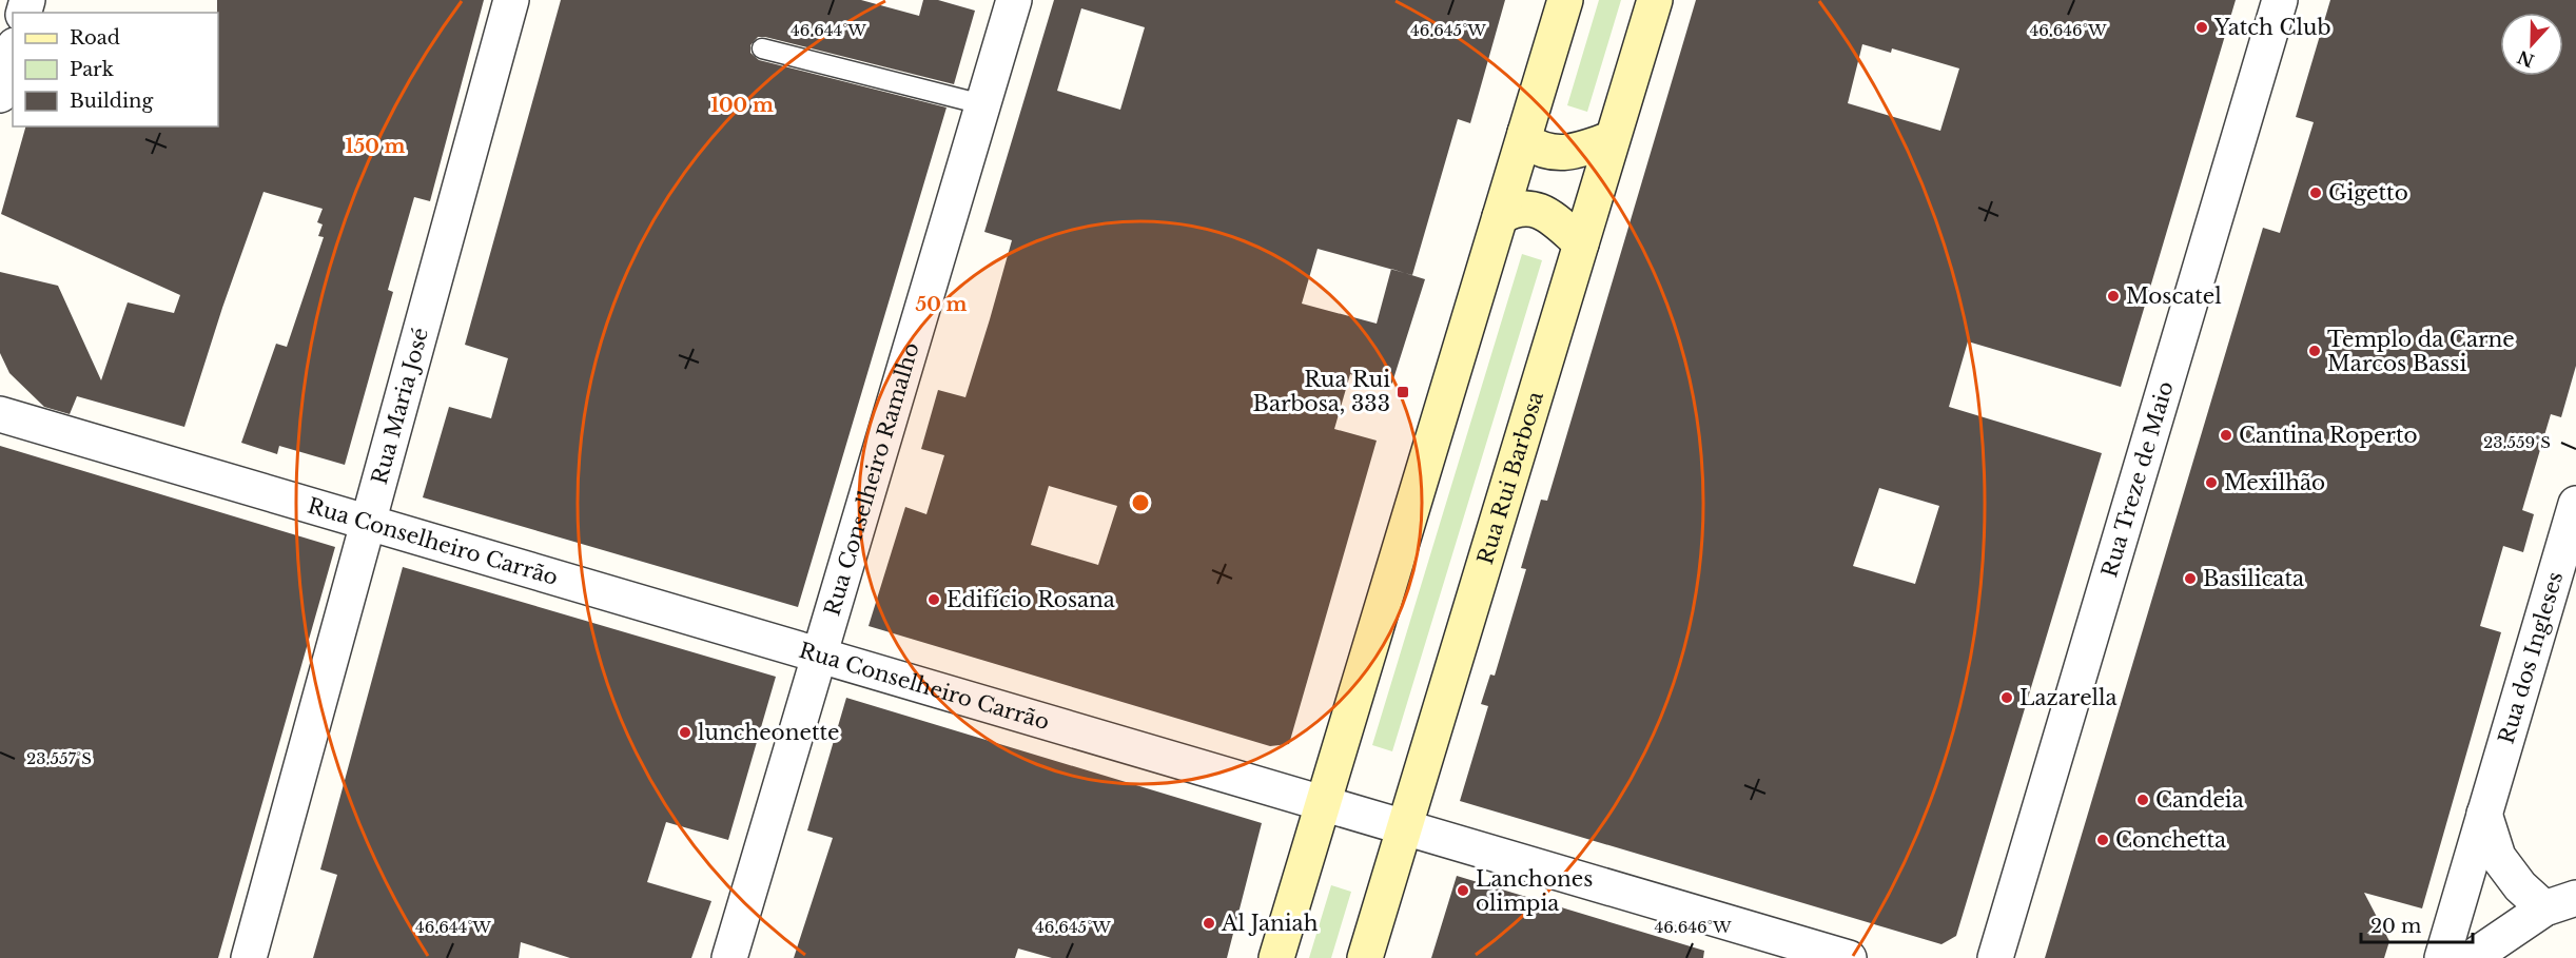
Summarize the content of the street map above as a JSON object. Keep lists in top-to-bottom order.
{
  "streets": {
    "main road": ["Rua Rui Barbosa"],
    "street": [
      "Rua Maria José",
      "Rua Conselheiro Ramalho",
      "Rua Treze de Maio",
      "Rua Conselheiro Carrão",
      "Rua dos Ingleses"
    ]
  },
  "crossings": [
    ["Rua Maria José", "Rua Conselheiro Carrão"],
    ["Rua Rui Barbosa", "Rua Conselheiro Carrão"],
    ["Rua Conselheiro Ramalho", "Rua Conselheiro Carrão"]
  ],
  "places": {
    "other": [
      "Yatch Club",
      "Gigetto",
      "Moscatel",
      "Templo da Carne Marcos Bassi",
      "Cantina Roperto",
      "Mexilhão",
      "Basilicata",
      "Edifício Rosana",
      "Lazarella",
      "luncheonette",
      "Candeia",
      "Conchetta",
      "Lanchones olimpia",
      "Al Janiah"
    ],
    "transit": ["Rua Rui Barbosa, 333"]
  },
  "legend": ["Road", "Park", "Building"],
  "scale_bar": "20 m",
  "north": "bottom",
  "coordinates": [
    "46.644°W",
    "46.645°W",
    "46.646°W",
    "23.559°S",
    "23.557°S"
  ],
  "rings": ["100 m", "150 m", "50 m"]
}
